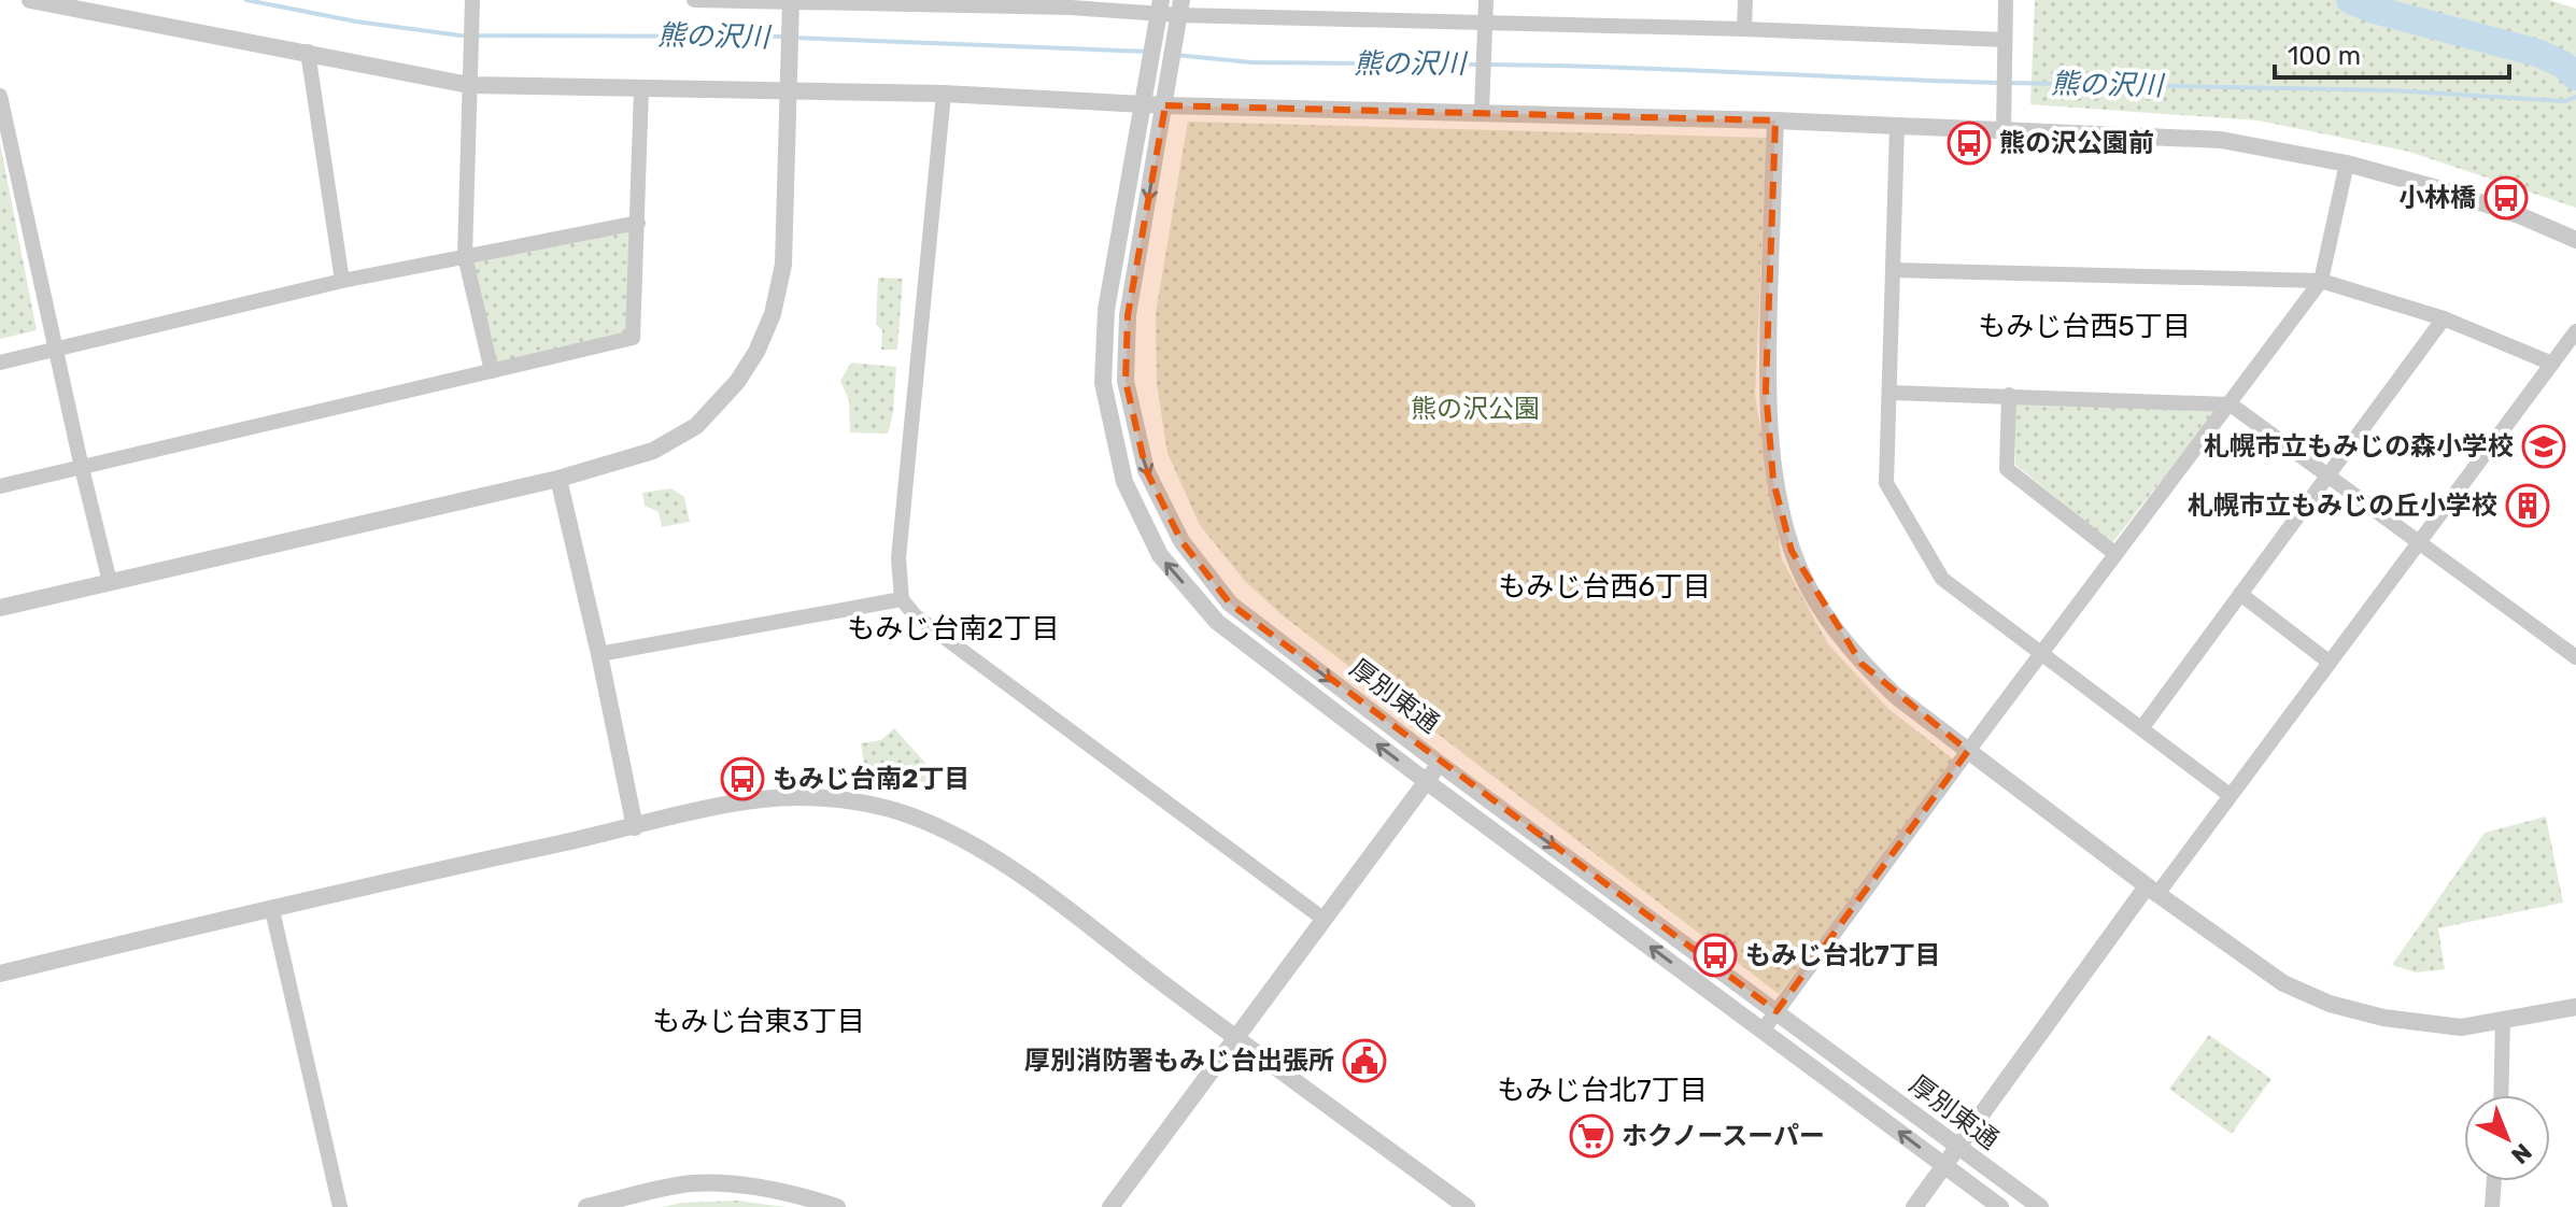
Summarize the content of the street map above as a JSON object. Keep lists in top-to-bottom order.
{
  "streets": {
    "street": ["厚別東通"]
  },
  "districts": [
    "もみじ台西5丁目",
    "もみじ台西6丁目",
    "もみじ台南2丁目",
    "もみじ台東3丁目",
    "もみじ台北7丁目"
  ],
  "water": ["熊の沢川"],
  "parks": ["熊の沢公園"],
  "places": {
    "bus stop": [
      "熊の沢公園前",
      "小林橋",
      "もみじ台南2丁目",
      "もみじ台北7丁目"
    ],
    "school or university": ["札幌市立もみじの森小学校"],
    "building": ["札幌市立もみじの丘小学校"],
    "public building": ["厚別消防署もみじ台出張所"],
    "supermarket": ["ホクノースーパー"]
  },
  "scale_bar": "100 m",
  "north": "bottom right"
}
